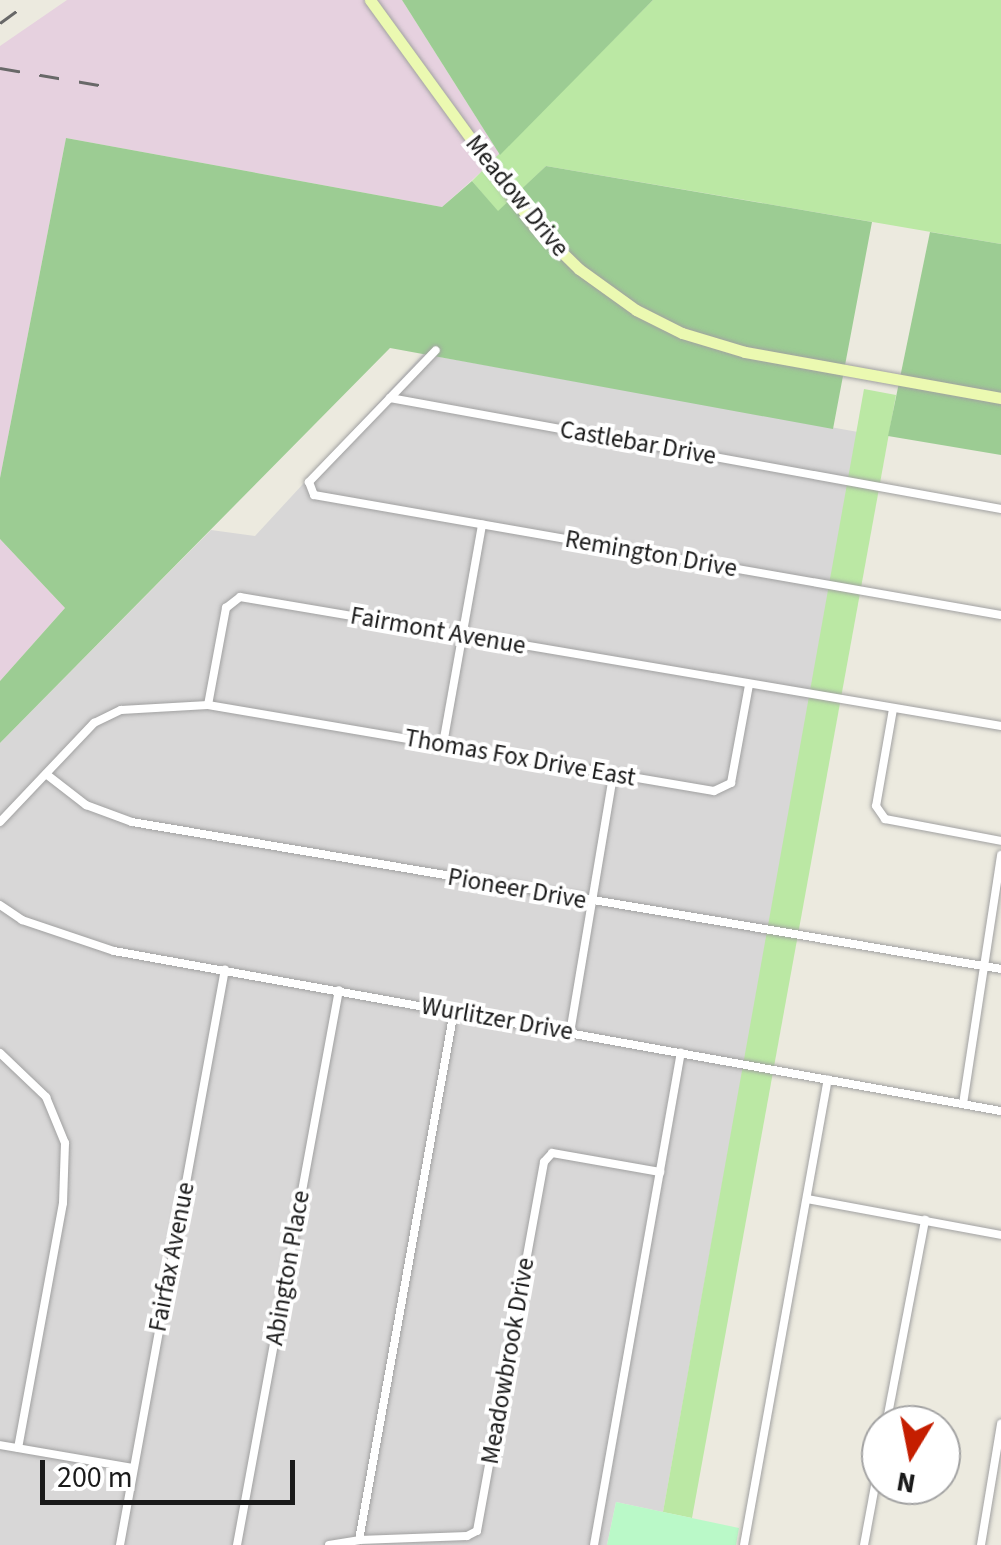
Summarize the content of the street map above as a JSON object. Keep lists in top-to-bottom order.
{
  "streets": {
    "street": [
      "Meadow Drive",
      "Castlebar Drive",
      "Remington Drive",
      "Fairmont Avenue",
      "Thomas Fox Drive East",
      "Pioneer Drive",
      "Wurlitzer Drive",
      "Fairfax Avenue",
      "Abington Place",
      "Meadowbrook Drive"
    ]
  },
  "crossings": [
    ["Castlebar Drive", "Remington Drive"],
    ["Fairmont Avenue", "Thomas Fox Drive East"],
    ["Wurlitzer Drive", "Fairfax Avenue"],
    ["Wurlitzer Drive", "Abington Place"]
  ],
  "scale_bar": "200 m",
  "north": "bottom"
}
